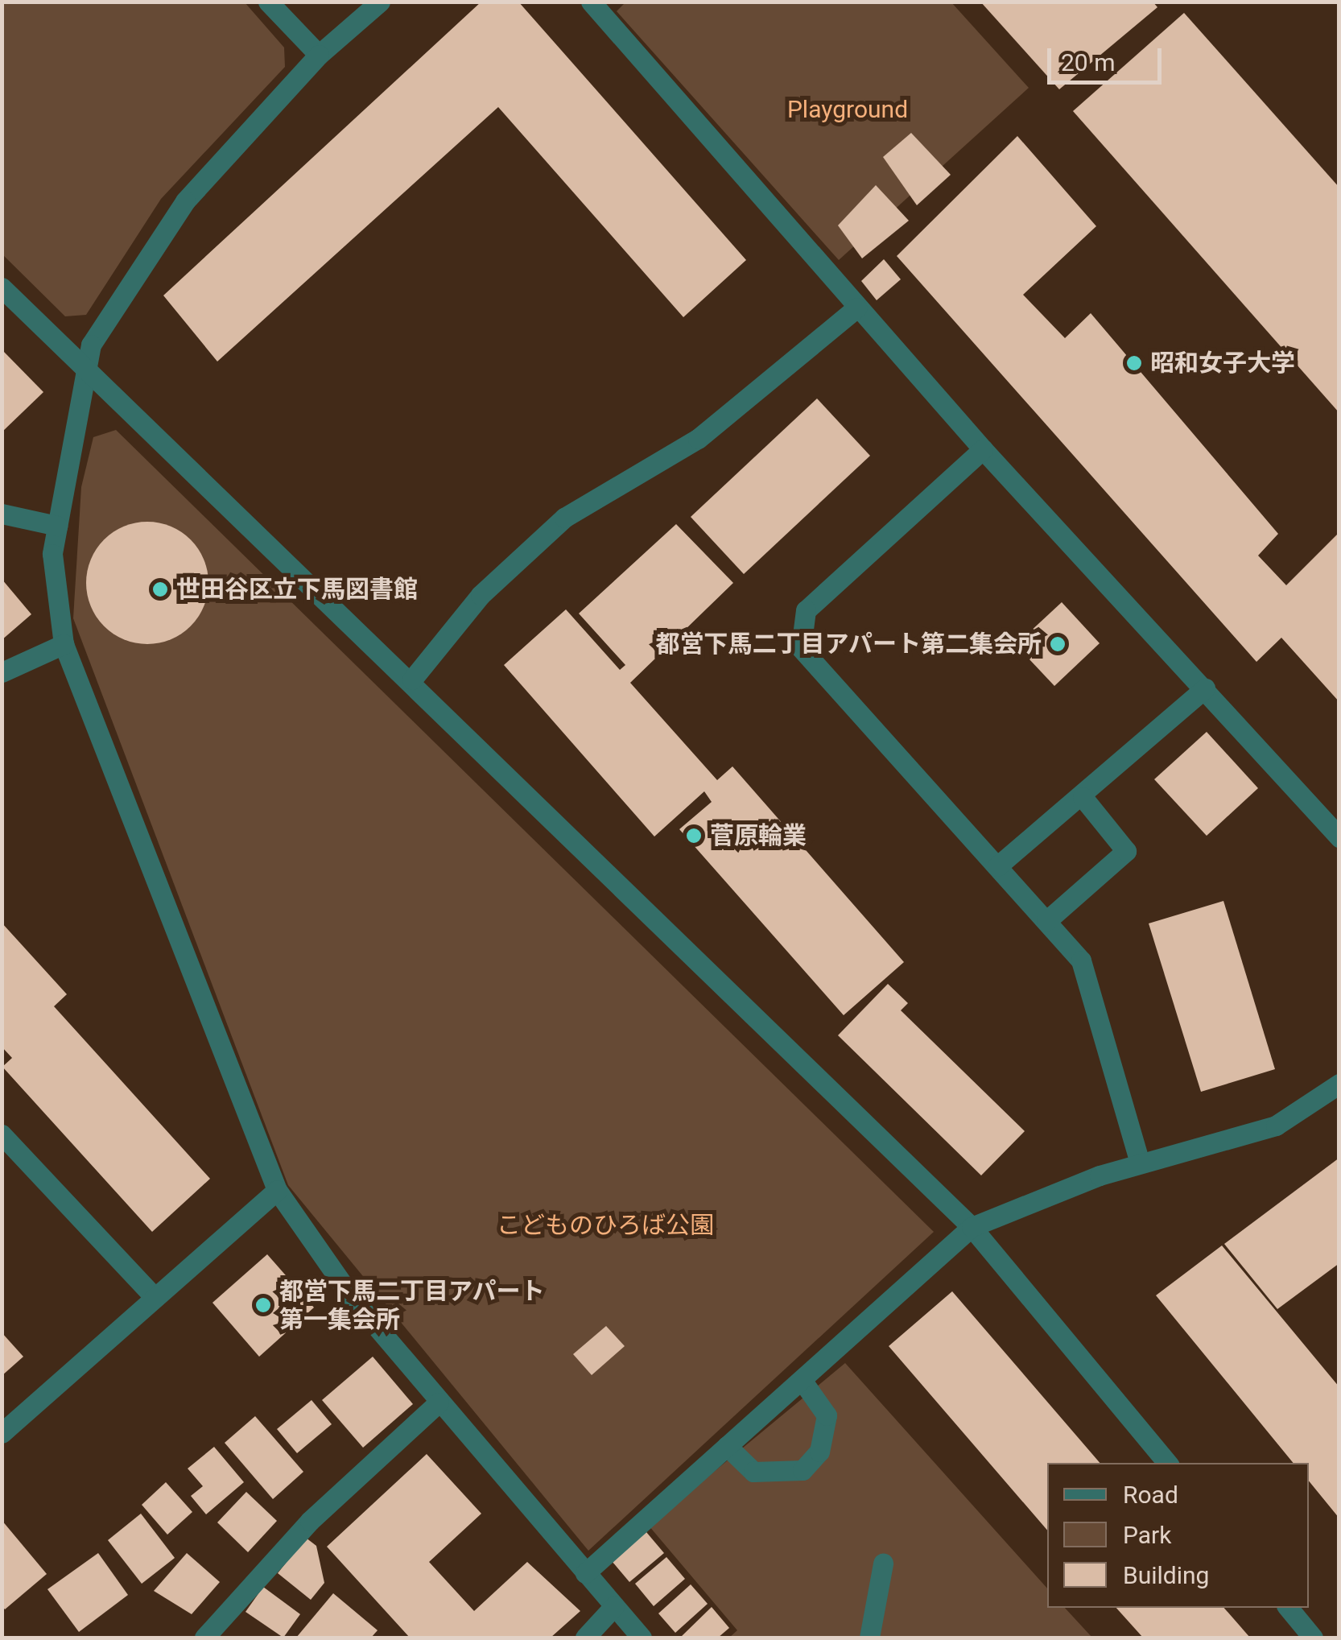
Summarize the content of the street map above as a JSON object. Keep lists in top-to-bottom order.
{
  "parks": ["Playground", "こどものひろば公園"],
  "places": [
    "昭和女子大学",
    "世田谷区立下馬図書館",
    "都営下馬二丁目アパート第二集会所",
    "菅原輪業",
    "都営下馬二丁目アパート 第一集会所"
  ],
  "legend": ["Road", "Park", "Building"],
  "scale_bar": "20 m"
}
